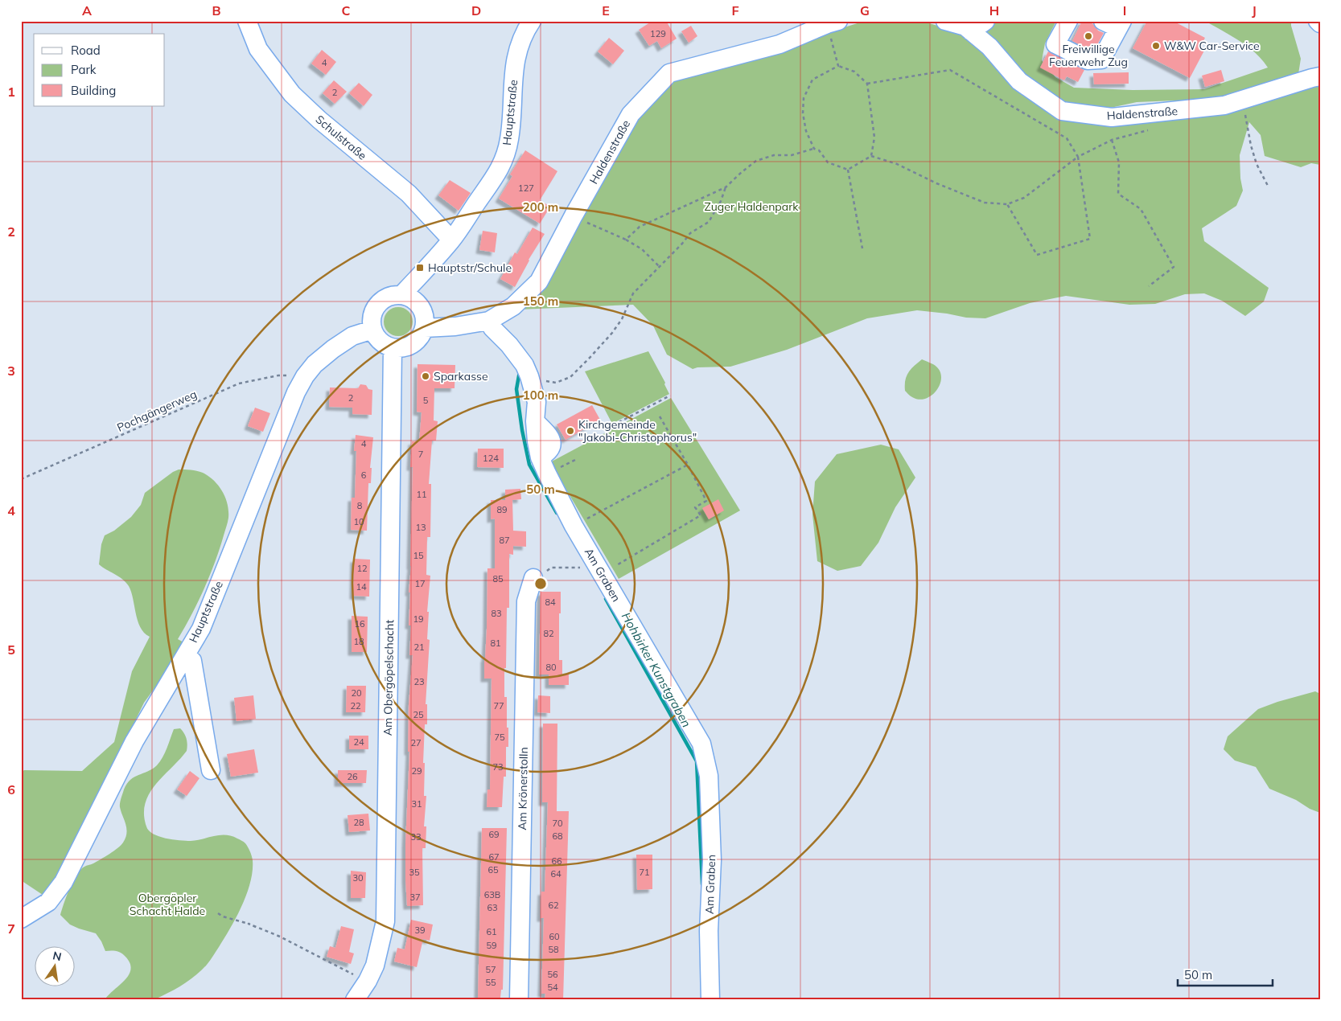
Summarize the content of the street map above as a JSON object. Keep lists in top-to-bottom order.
{
  "streets": {
    "street": [
      "Hauptstraße",
      "Haldenstraße",
      "Schulstraße",
      "Am Graben",
      "Am Obergöpelschacht",
      "Am Krönerstolln"
    ],
    "path": ["Pochgängerweg"]
  },
  "crossings": [
    ["Hauptstraße", "Haldenstraße"],
    ["Hauptstraße", "Schulstraße"],
    ["Hauptstraße", "Pochgängerweg"],
    ["Hauptstraße", "Am Obergöpelschacht"],
    ["Haldenstraße", "Am Graben"],
    ["Haldenstraße", "Am Obergöpelschacht"]
  ],
  "water": ["Hohbirker Kunstgraben"],
  "parks": ["Zuger Haldenpark", "Obergöpler Schacht Halde"],
  "places": {
    "other": [
      "Freiwillige Feuerwehr Zug",
      "W&W Car-Service",
      "Sparkasse",
      "Kirchgemeinde \"Jakobi-Christophorus\""
    ],
    "transit": ["Hauptstr/Schule"]
  },
  "house_numbers": [
    "129",
    "4",
    "2",
    "127",
    "2",
    "5",
    "4",
    "7",
    "124",
    "6",
    "11",
    "8",
    "89",
    "10",
    "13",
    "87",
    "15",
    "12",
    "85",
    "17",
    "14",
    "84",
    "83",
    "19",
    "16",
    "82",
    "18",
    "81",
    "21",
    "80",
    "23",
    "20",
    "22",
    "77",
    "25",
    "75",
    "24",
    "27",
    "73",
    "29",
    "26",
    "31",
    "28",
    "70",
    "69",
    "68",
    "33",
    "67",
    "66",
    "65",
    "35",
    "71",
    "64",
    "30",
    "63B",
    "37",
    "62",
    "63",
    "39",
    "61",
    "60",
    "59",
    "58",
    "57",
    "56",
    "55",
    "54"
  ],
  "legend": ["Road", "Park", "Building"],
  "scale_bar": "50 m",
  "north": "top",
  "grid": {
    "columns": [
      "A",
      "B",
      "C",
      "D",
      "E",
      "F",
      "G",
      "H",
      "I",
      "J"
    ],
    "rows": [
      "1",
      "2",
      "3",
      "4",
      "5",
      "6",
      "7"
    ]
  },
  "rings": [
    "200 m",
    "150 m",
    "100 m",
    "50 m"
  ]
}
